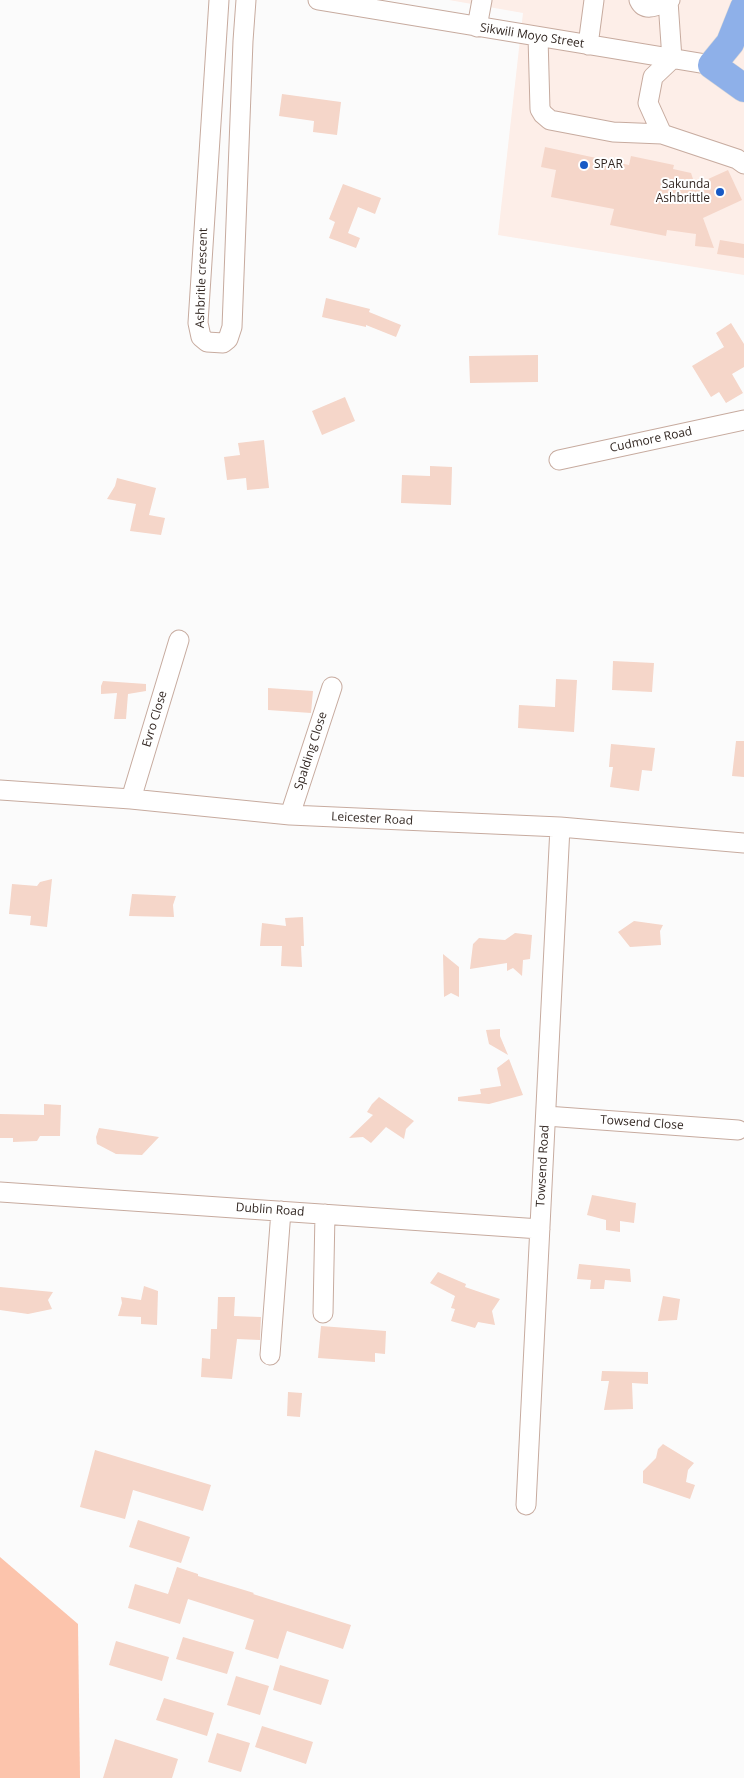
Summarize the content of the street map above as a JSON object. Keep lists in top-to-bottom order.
{
  "streets": {
    "street": [
      "Sikwili Moyo Street",
      "Ashbritle crescent",
      "Cudmore Road",
      "Evro Close",
      "Spalding Close",
      "Leicester Road",
      "Towsend Close",
      "Towsend Road",
      "Dublin Road"
    ]
  },
  "crossings": [
    ["Evro Close", "Leicester Road"],
    ["Spalding Close", "Leicester Road"],
    ["Leicester Road", "Towsend Road"],
    ["Towsend Close", "Towsend Road"],
    ["Towsend Road", "Dublin Road"]
  ],
  "places": ["SPAR", "Sakunda Ashbrittle"]
}
